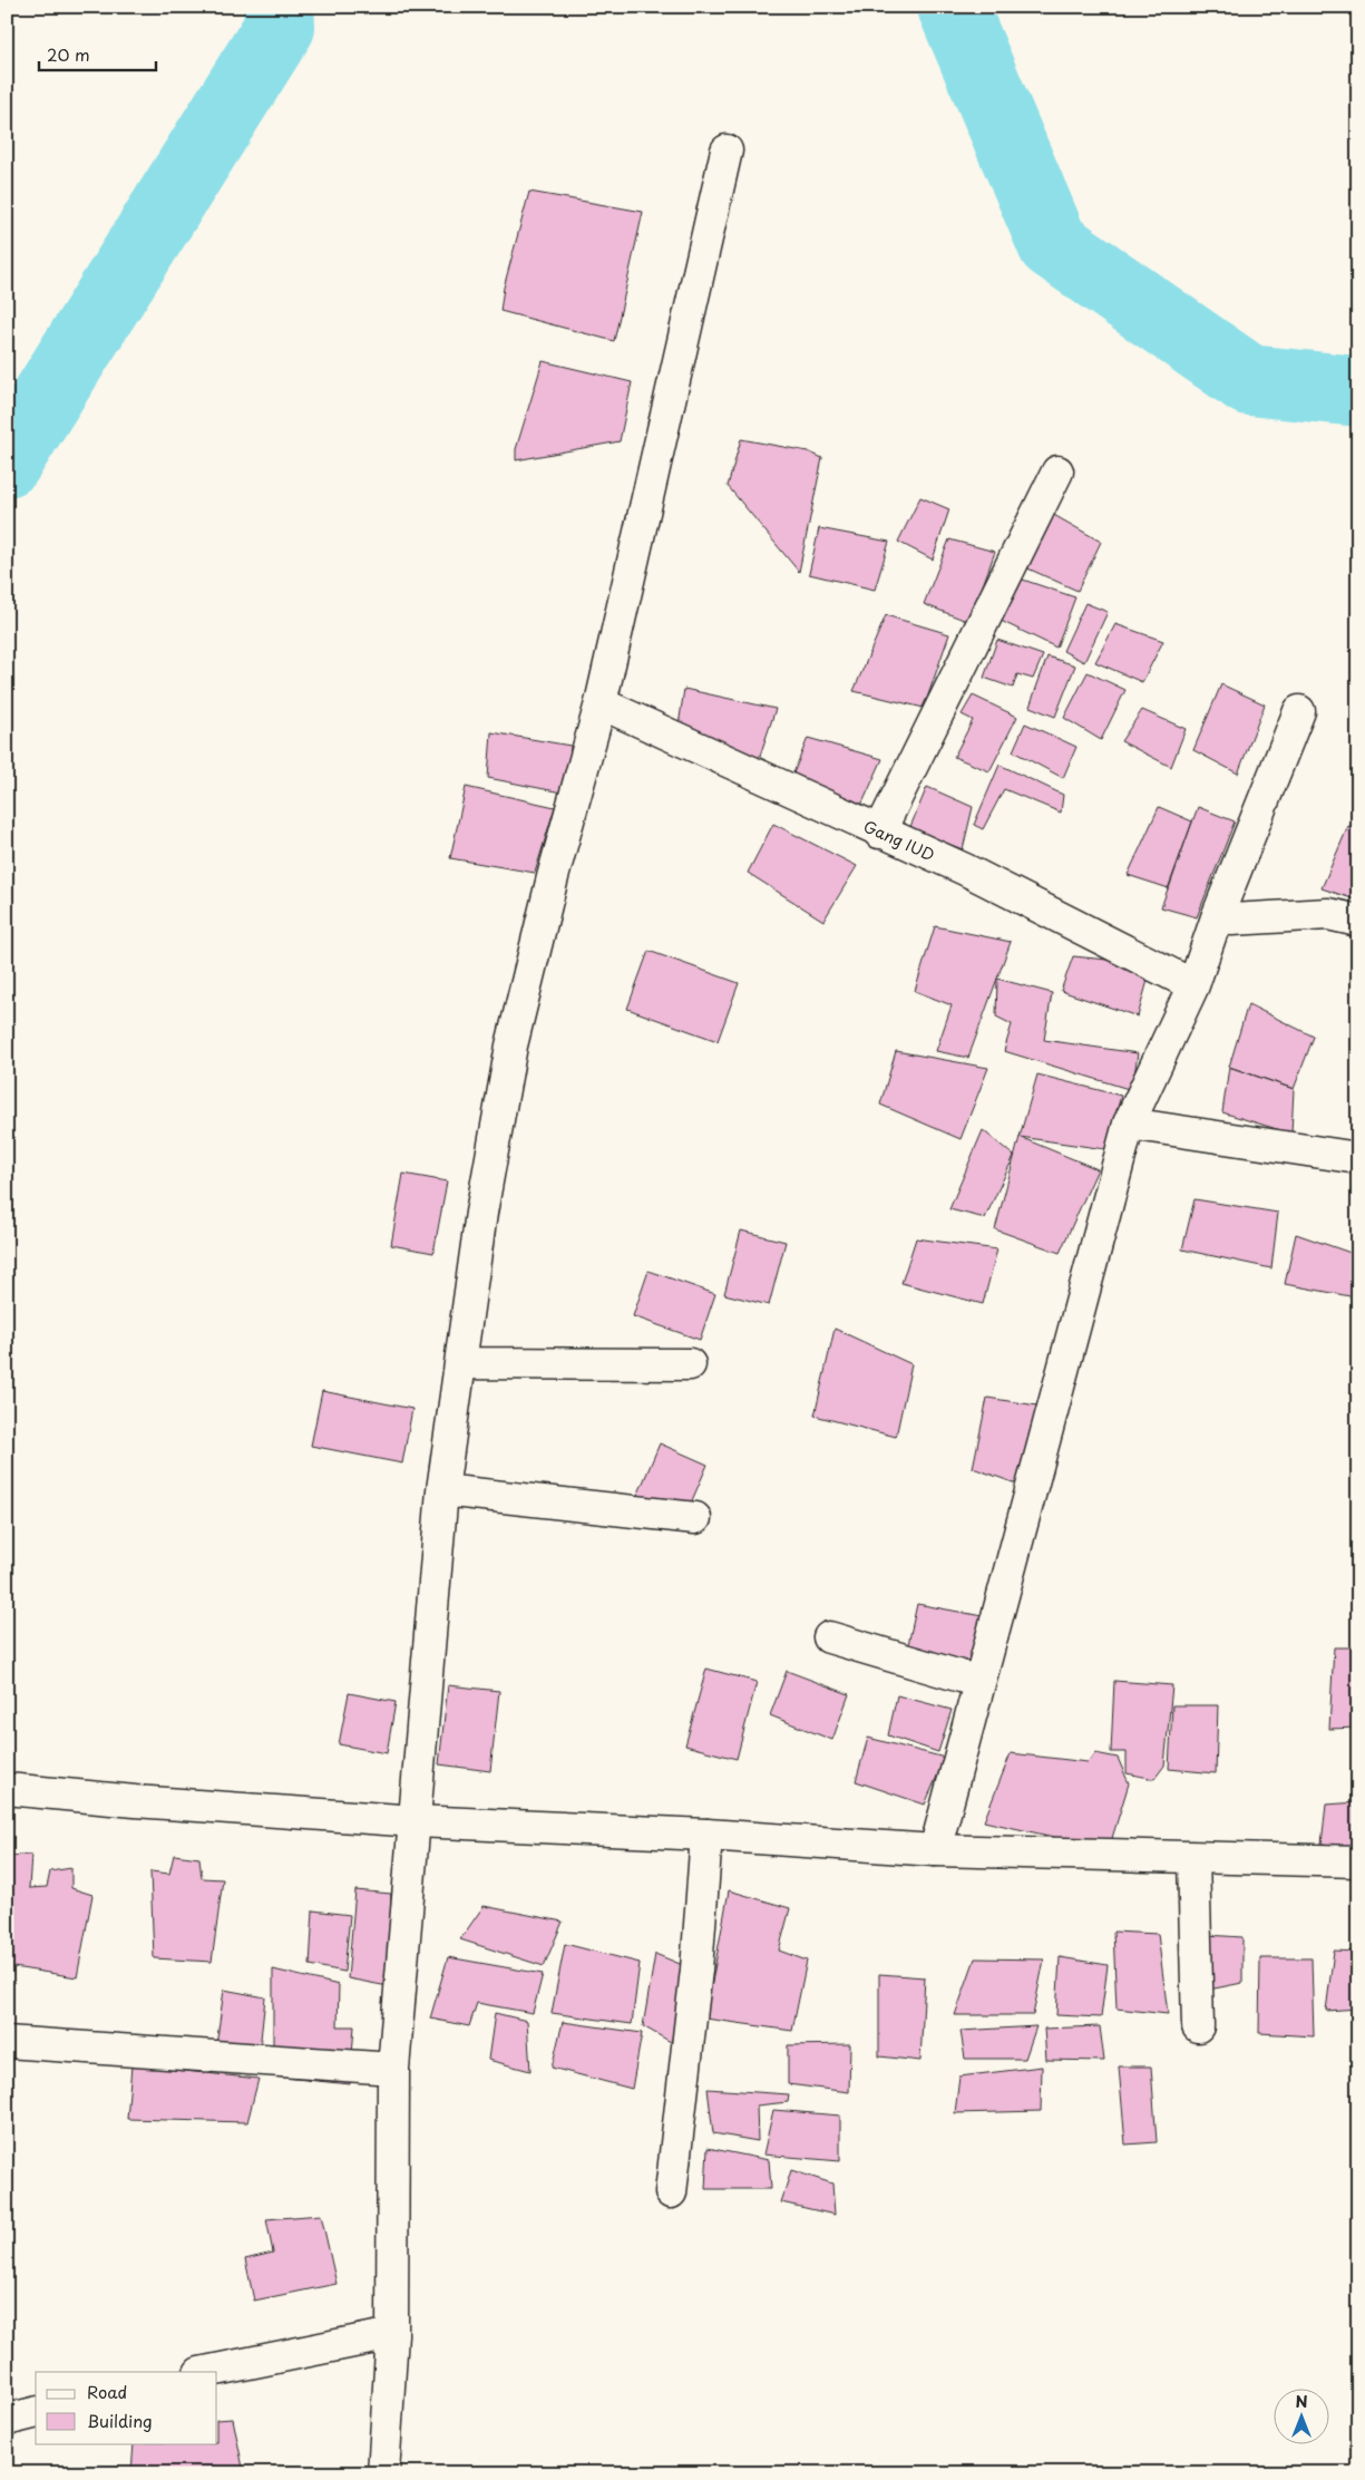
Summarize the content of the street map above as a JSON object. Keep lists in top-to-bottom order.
{
  "streets": {
    "street": ["Gang IUD"]
  },
  "legend": ["Road", "Building"],
  "scale_bar": "20 m",
  "north": "top"
}
